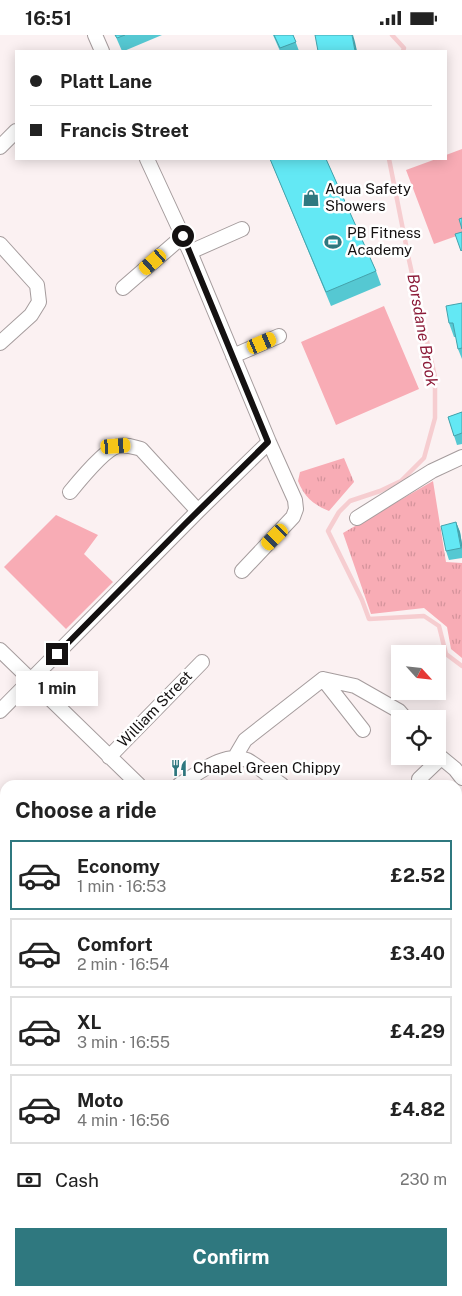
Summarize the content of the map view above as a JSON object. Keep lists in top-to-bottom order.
{
  "streets": {
    "street": ["William Street"]
  },
  "water": ["Borsdane Brook"],
  "places": {
    "shop": ["Aqua Safety Showers"],
    "sports": ["PB Fitness Academy"],
    "restaurant": ["Chapel Green Chippy"]
  },
  "north": "bottom right",
  "page": {
    "status": "16:51",
    "banner": ["Platt Lane", "Francis Street"],
    "bubble": "1 min",
    "heading": "Choose a ride",
    "list": [
      {
        "name": "Economy",
        "note": "1 min · 16:53",
        "value": "£2.52"
      },
      {
        "name": "Comfort",
        "note": "2 min · 16:54",
        "value": "£3.40"
      },
      {
        "name": "XL",
        "note": "3 min · 16:55",
        "value": "£4.29"
      },
      {
        "name": "Moto",
        "note": "4 min · 16:56",
        "value": "£4.82"
      }
    ],
    "pay": ["Cash", "230 m"],
    "buttons": "Confirm"
  }
}
